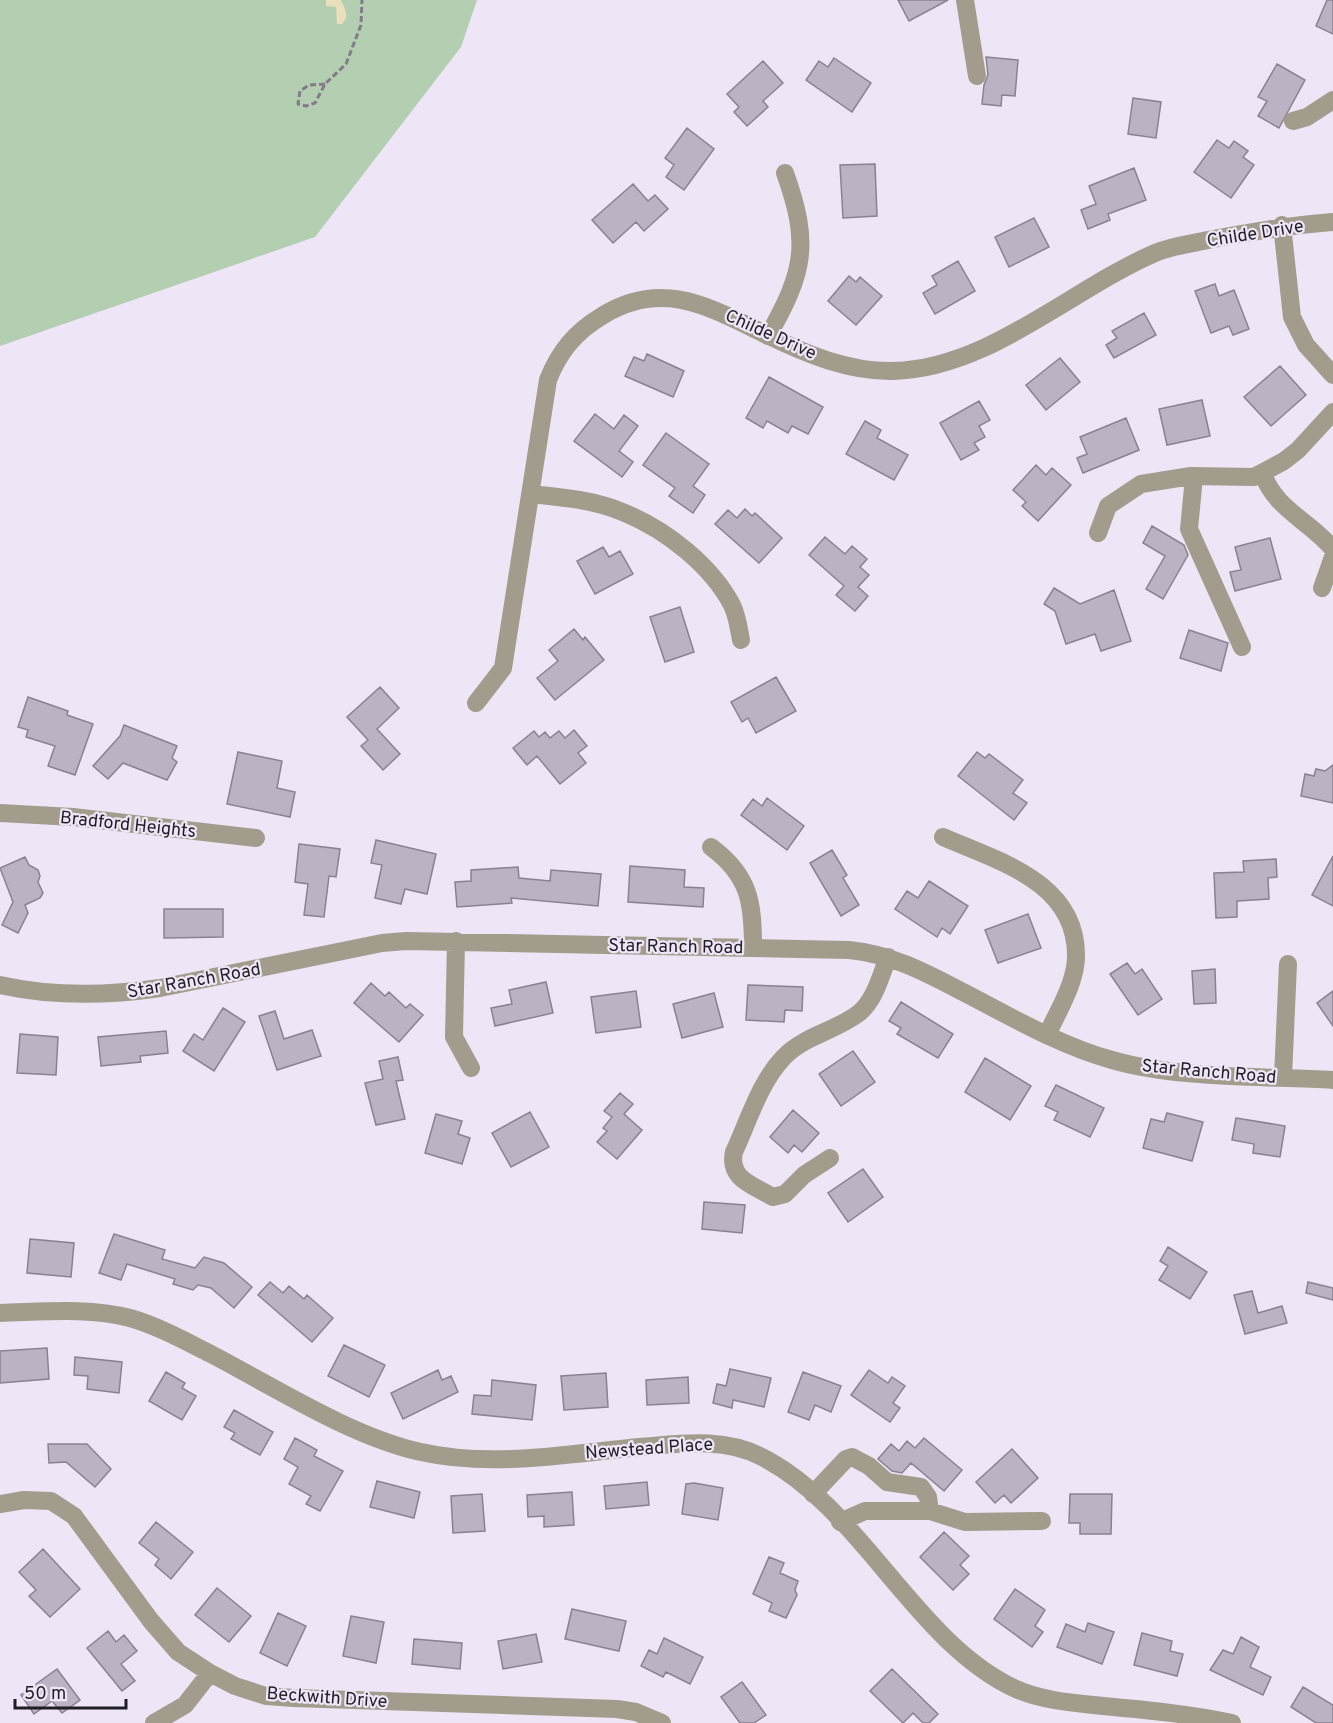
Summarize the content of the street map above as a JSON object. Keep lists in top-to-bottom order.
{
  "streets": {
    "street": [
      "Childe Drive",
      "Bradford Heights",
      "Star Ranch Road",
      "Newstead Place",
      "Beckwith Drive"
    ]
  },
  "scale_bar": "50 m"
}
